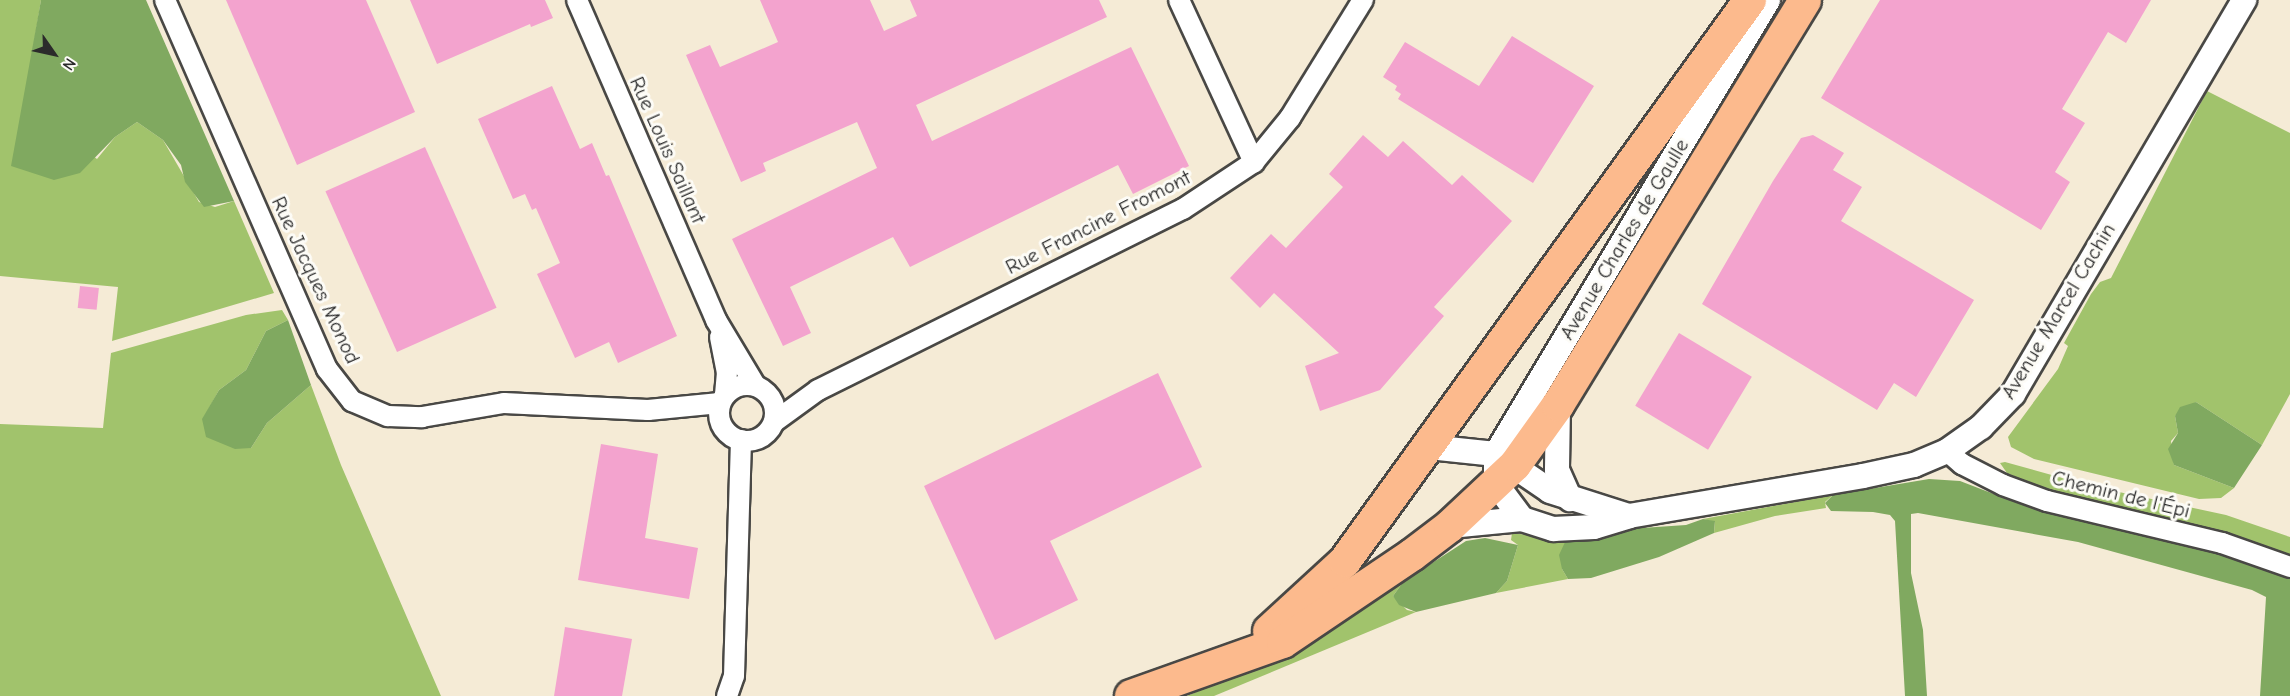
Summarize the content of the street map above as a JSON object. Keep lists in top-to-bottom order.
{
  "streets": {
    "main road": ["Avenue Charles de Gaulle"],
    "street": [
      "Rue Louis Saillant",
      "Rue Francine Fromont",
      "Rue Jacques Monod",
      "Avenue Marcel Cachin",
      "Chemin de l'Épi"
    ]
  },
  "crossings": [
    ["Rue Louis Saillant", "Rue Francine Fromont"],
    ["Rue Louis Saillant", "Rue Jacques Monod"],
    ["Rue Francine Fromont", "Rue Jacques Monod"],
    ["Avenue Charles de Gaulle", "Avenue Marcel Cachin"],
    ["Avenue Marcel Cachin", "Chemin de l'Épi"]
  ],
  "north": "bottom right"
}
